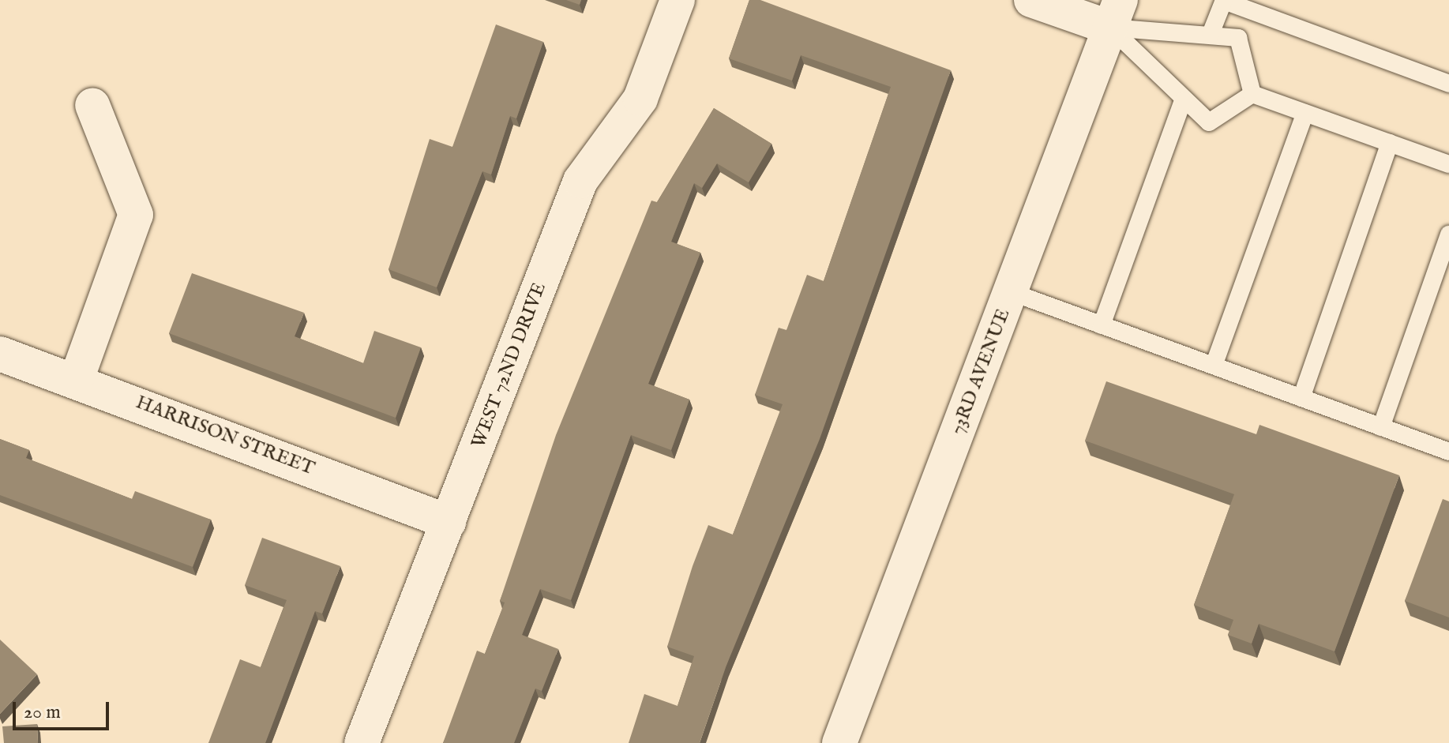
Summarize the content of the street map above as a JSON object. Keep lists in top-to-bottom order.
{
  "streets": {
    "street": ["WEST 72ND DRIVE", "73RD AVENUE", "HARRISON STREET"]
  },
  "crossings": [
    ["WEST 72ND DRIVE", "HARRISON STREET"]
  ],
  "scale_bar": "20 m"
}
